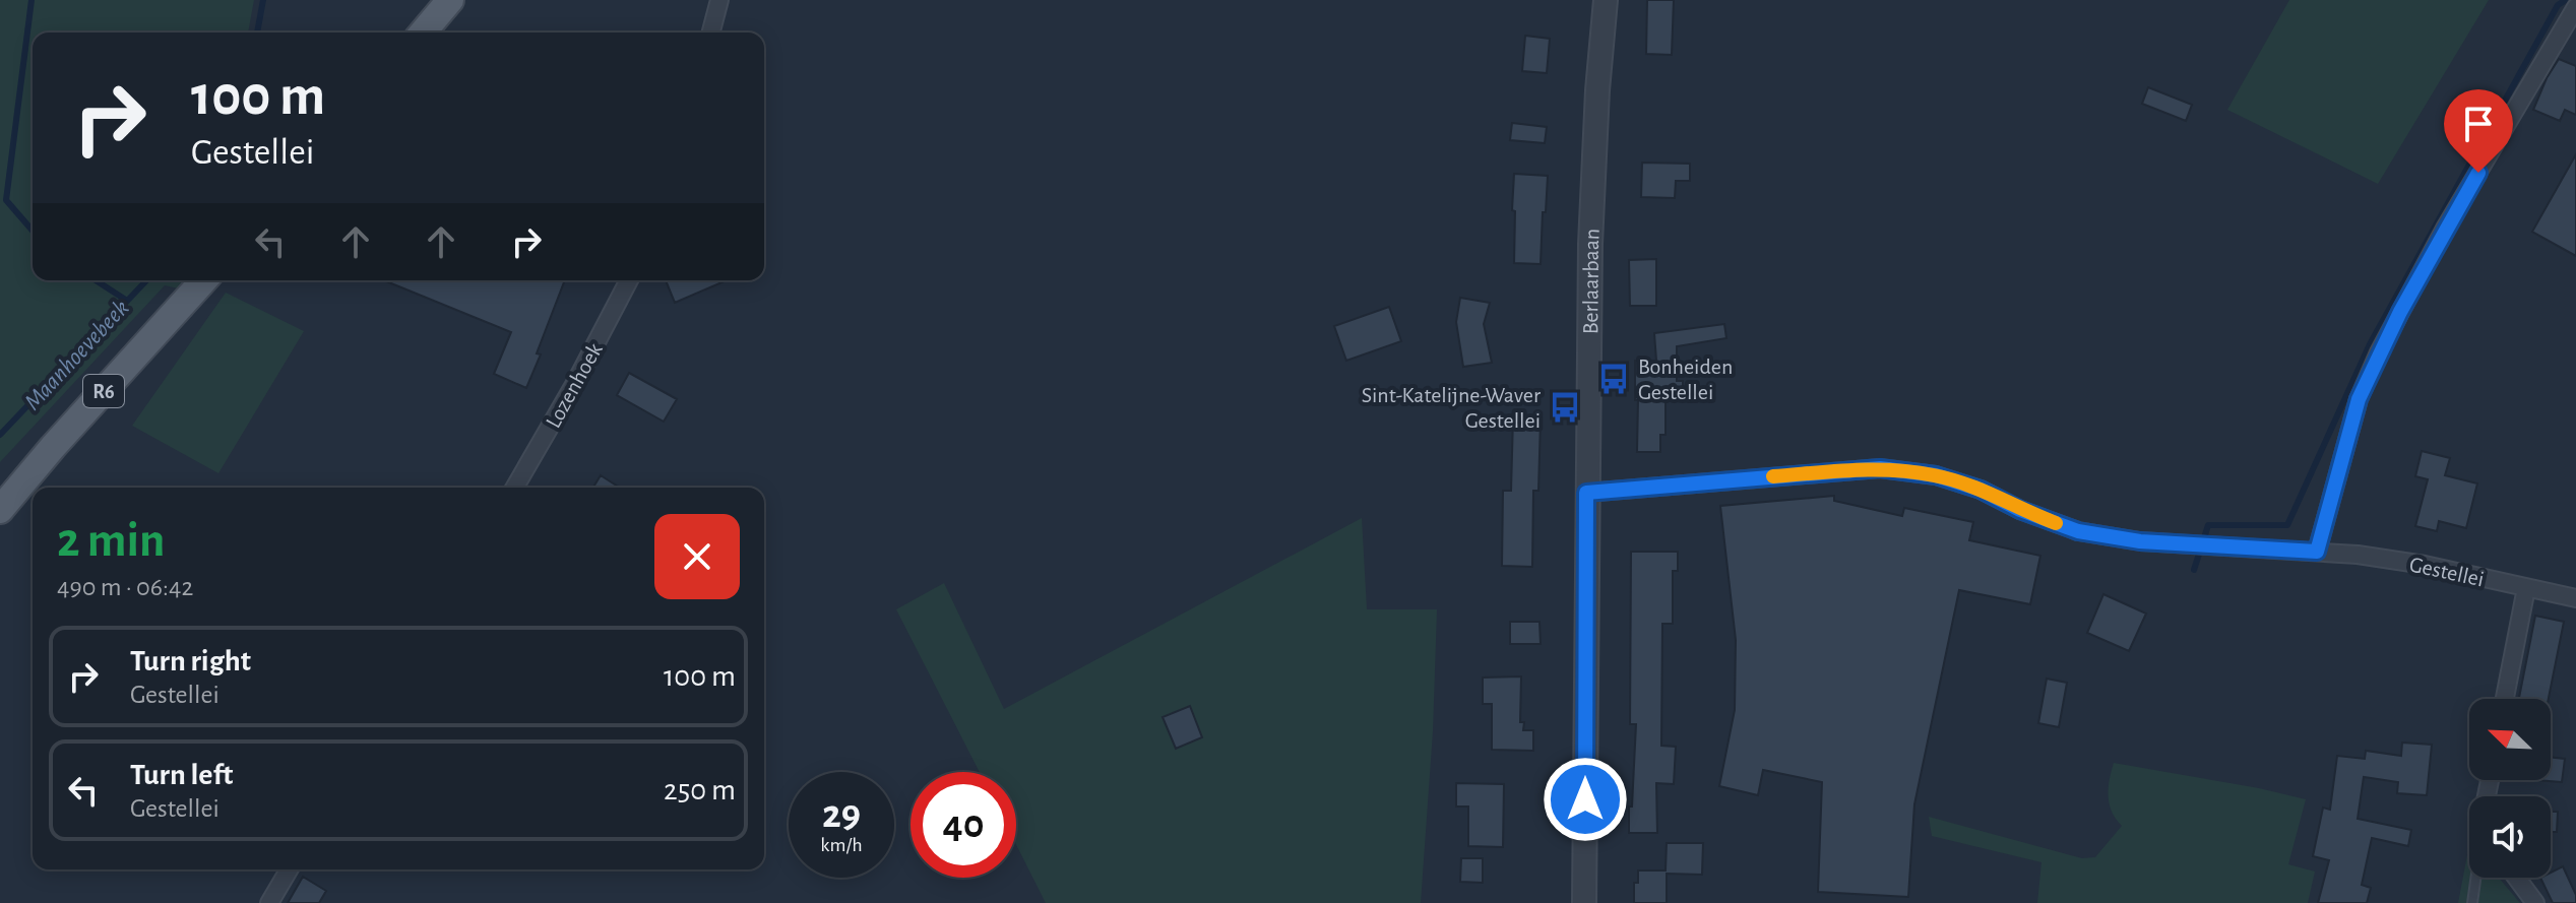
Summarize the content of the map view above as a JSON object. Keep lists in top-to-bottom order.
{
  "streets": {
    "main road": ["R6"],
    "street": ["Berlaarbaan", "Lozenhoek", "Gestellei"]
  },
  "crossings": [
    ["Berlaarbaan", "Gestellei"]
  ],
  "water": ["Maanhoevebeek"],
  "places": {
    "bus stop": ["Bonheiden Gestellei", "Sint-Katelijne-Waver Gestellei"]
  },
  "north": "top left",
  "page": {
    "turn": ["100 m", "Gestellei"],
    "heading": ["2 min", "490 m · 06:42"],
    "list": [
      {
        "name": "Turn right",
        "note": "Gestellei",
        "value": "100 m"
      },
      {
        "name": "Turn left",
        "note": "Gestellei",
        "value": "250 m"
      }
    ],
    "speed": "29 km/h",
    "limit": "40"
  }
}
